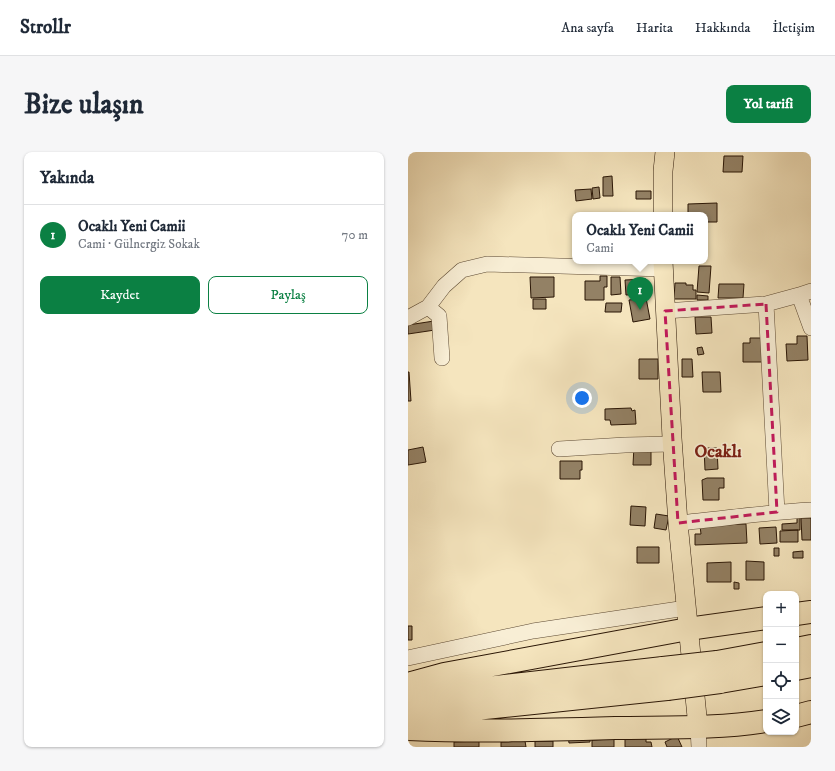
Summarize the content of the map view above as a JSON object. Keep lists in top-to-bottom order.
{
  "districts": ["Ocaklı"],
  "page": {
    "header": "Strollr",
    "nav": [
      "Ana sayfa",
      "Harita",
      "Hakkında",
      "İletişim"
    ],
    "buttons": [
      "Yol tarifi",
      ["Kaydet", "Paylaş"]
    ],
    "title": "Bize ulaşın",
    "heading": "Yakında",
    "list": [
      {
        "mark": "1",
        "name": "Ocaklı Yeni Camii",
        "note": "Cami · Gülnergiz Sokak",
        "value": "70 m"
      }
    ],
    "popup": ["Ocaklı Yeni Camii", "Cami"],
    "pins": "1",
    "map_buttons": ["+", "−"]
  }
}
